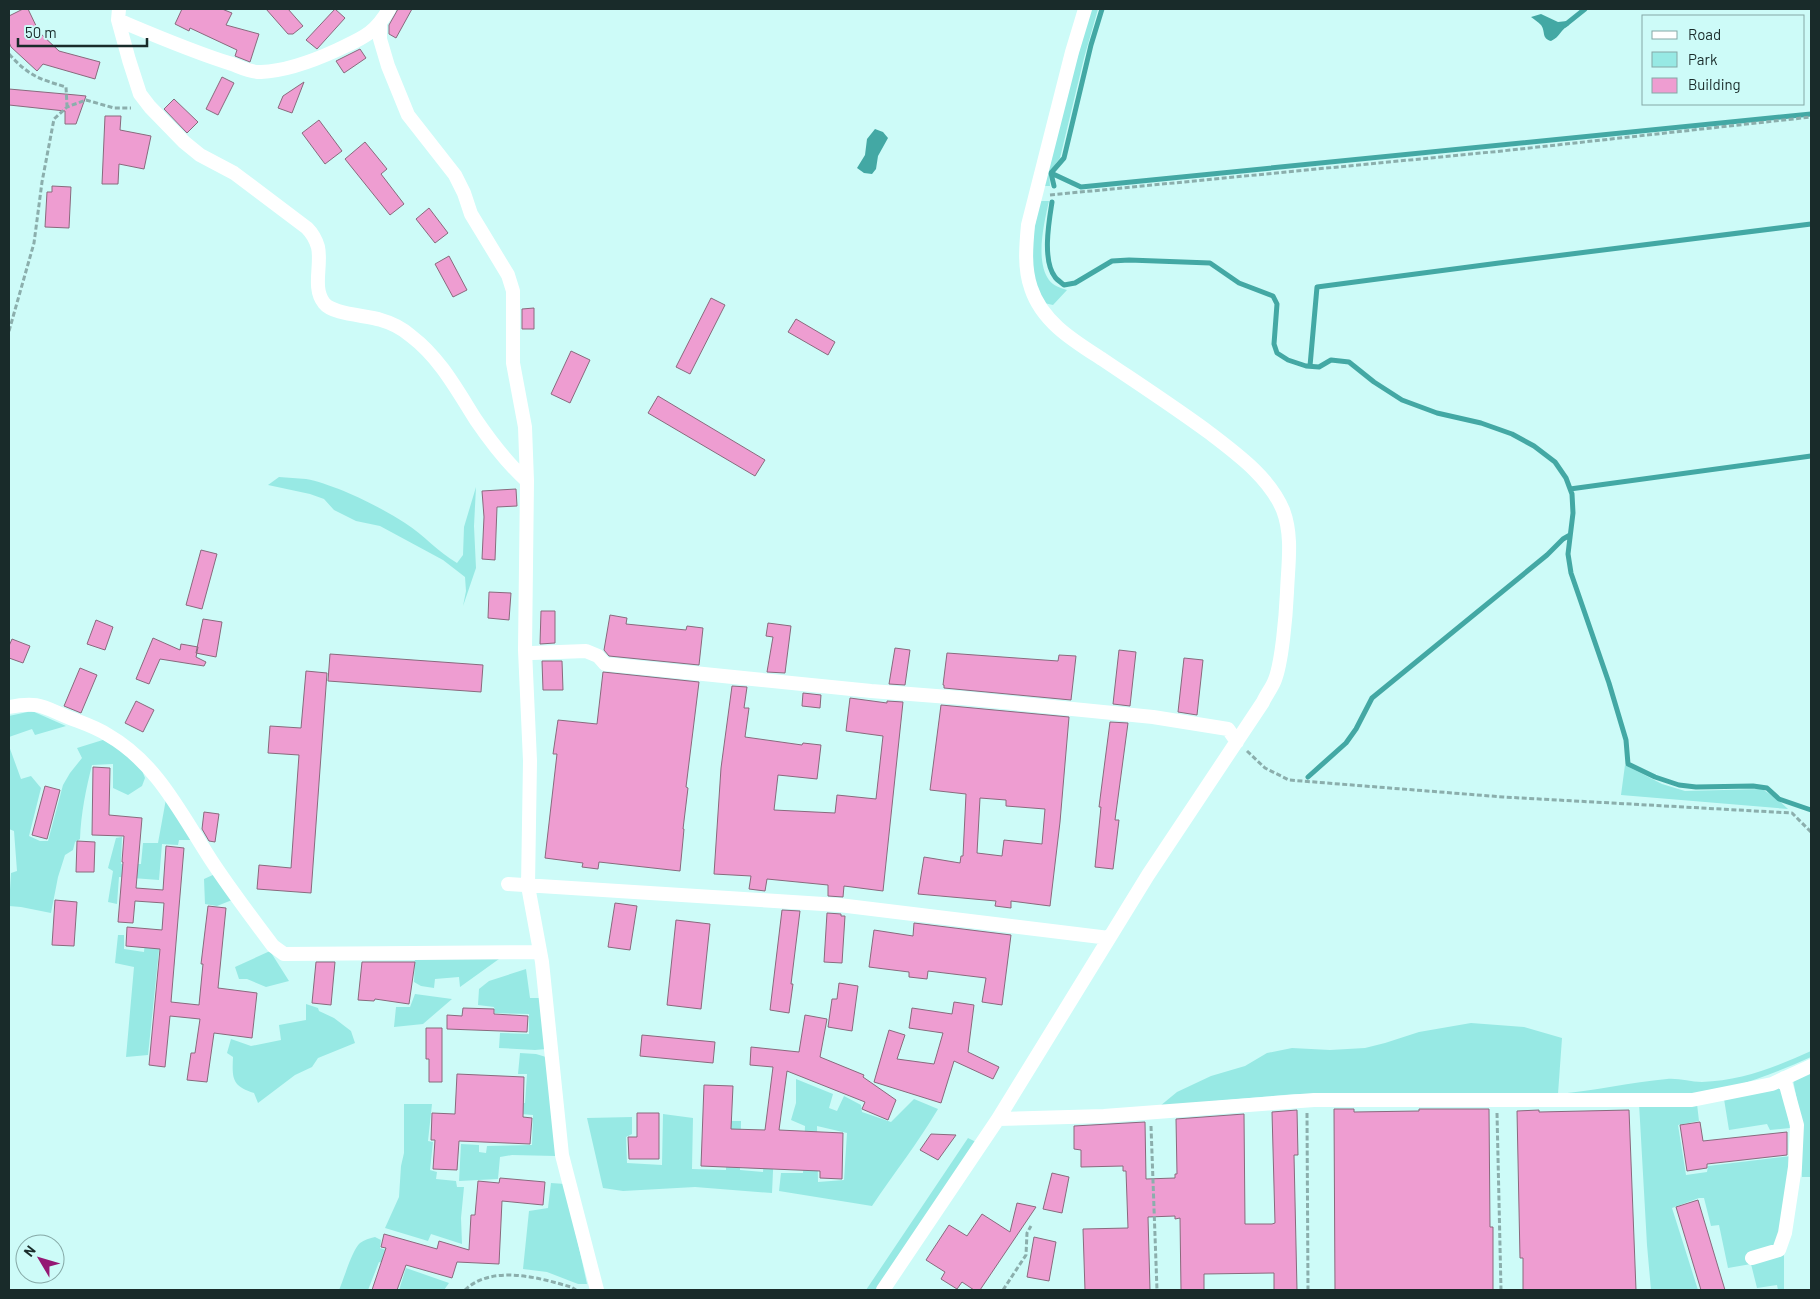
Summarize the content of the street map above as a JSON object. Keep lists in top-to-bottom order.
{
  "legend": ["Road", "Park", "Building"],
  "scale_bar": "50 m",
  "north": "top left"
}
